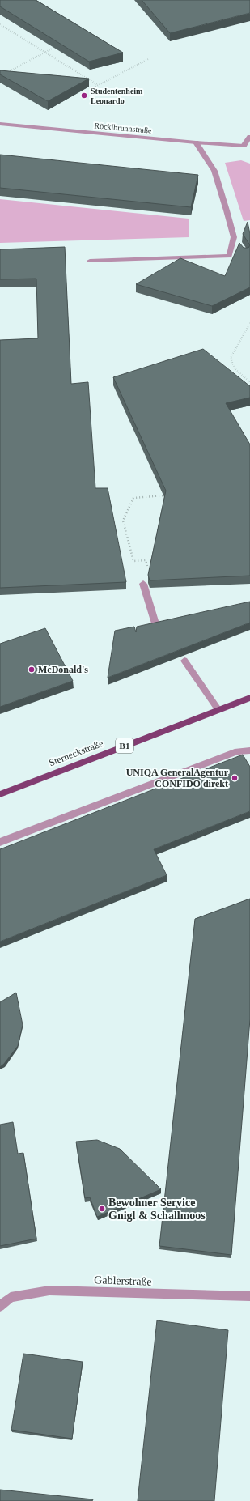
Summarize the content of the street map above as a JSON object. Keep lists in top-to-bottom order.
{
  "streets": {
    "main road": ["B1", "Sterneckstraße"],
    "street": ["Röcklbrunnstraße", "Gablerstraße"]
  },
  "places": [
    "Studentenheim Leonardo",
    "McDonald's",
    "UNIQA GeneralAgentur CONFIDO direkt",
    "Bewohner Service Gnigl & Schallmoos"
  ]
}
